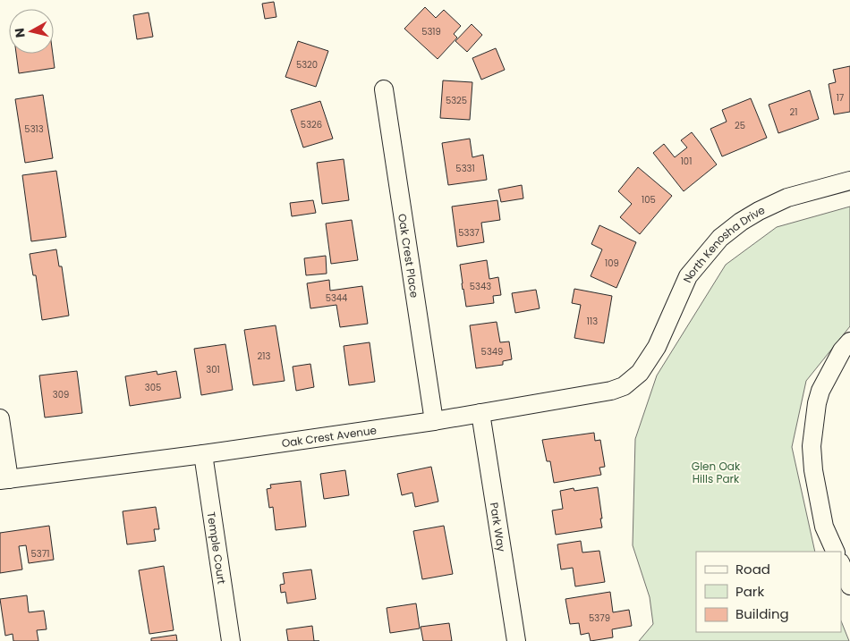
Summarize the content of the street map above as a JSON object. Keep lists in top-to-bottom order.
{
  "streets": {
    "street": [
      "North Kenosha Drive",
      "Oak Crest Place",
      "Oak Crest Avenue",
      "Park Way",
      "Temple Court"
    ]
  },
  "crossings": [
    ["North Kenosha Drive", "Oak Crest Avenue"],
    ["Oak Crest Place", "Oak Crest Avenue"],
    ["Oak Crest Avenue", "Park Way"],
    ["Oak Crest Avenue", "Temple Court"]
  ],
  "parks": ["Glen Oak Hills Park"],
  "house_numbers": [
    "5319",
    "5320",
    "17",
    "5325",
    "21",
    "5326",
    "25",
    "5313",
    "101",
    "5331",
    "105",
    "5337",
    "109",
    "5343",
    "5344",
    "113",
    "5349",
    "213",
    "301",
    "305",
    "309",
    "5371",
    "5379"
  ],
  "legend": ["Road", "Park", "Building"],
  "north": "left"
}
